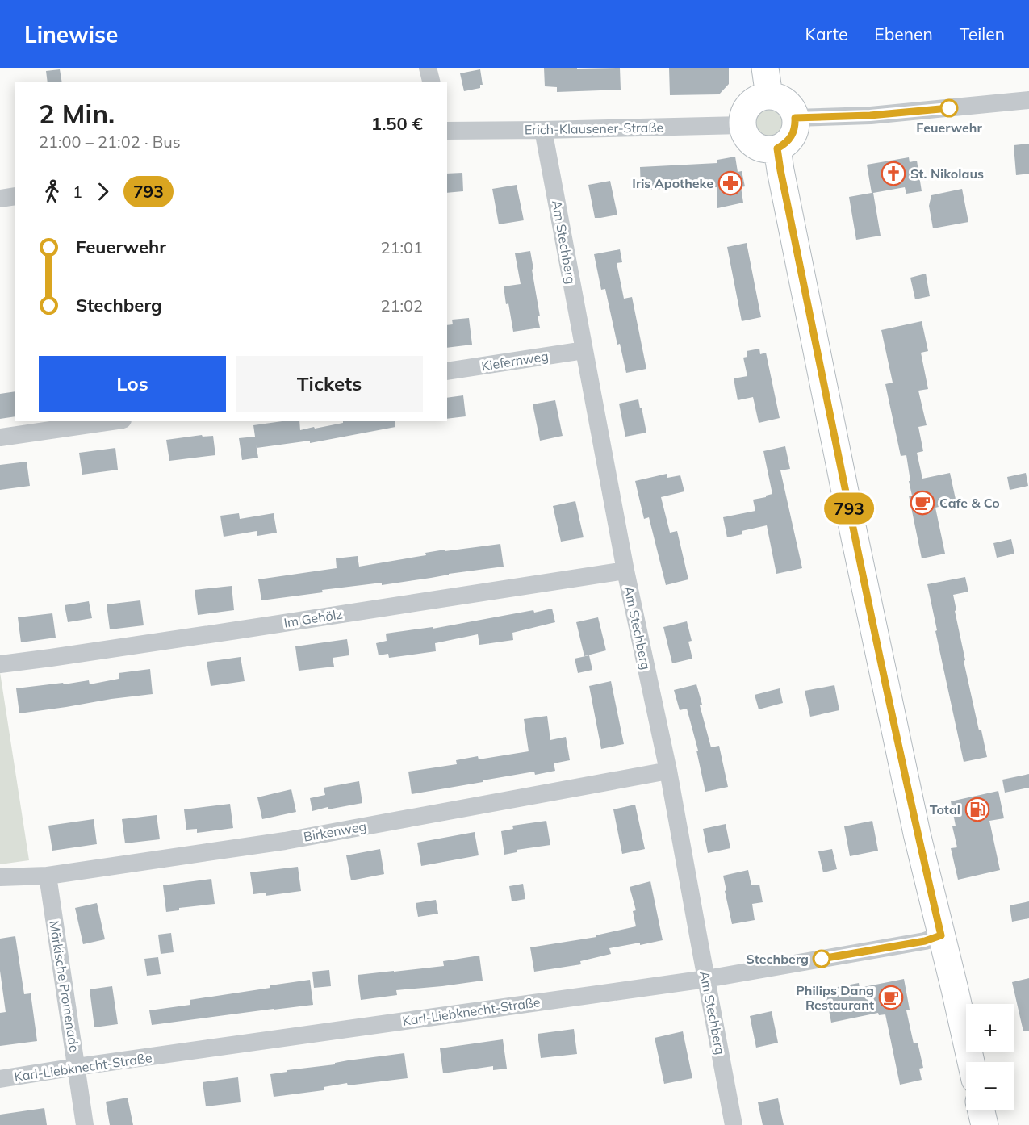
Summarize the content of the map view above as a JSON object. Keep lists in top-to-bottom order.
{
  "streets": {
    "street": [
      "Erich-Klausener-Straße",
      "Am Stechberg",
      "Kiefernweg",
      "Im Gehölz",
      "Birkenweg",
      "Märkische Promenade",
      "Karl-Liebknecht-Straße"
    ]
  },
  "crossings": [
    ["Erich-Klausener-Straße", "Am Stechberg"],
    ["Am Stechberg", "Kiefernweg"],
    ["Am Stechberg", "Im Gehölz"],
    ["Am Stechberg", "Birkenweg"],
    ["Am Stechberg", "Karl-Liebknecht-Straße"],
    ["Birkenweg", "Märkische Promenade"],
    ["Märkische Promenade", "Karl-Liebknecht-Straße"]
  ],
  "places": {
    "other": ["Feuerwehr", "Stechberg"],
    "church": ["St. Nikolaus"],
    "pharmacy": ["Iris Apotheke"],
    "cafe": ["Cafe & Co", "Philips Dang Restaurant"],
    "fuel station": ["Total"]
  },
  "lines": ["bus line 793"],
  "page": {
    "header": "Linewise",
    "nav": ["Karte", "Ebenen", "Teilen"],
    "on_map": "793",
    "heading": ["2 Min.", "21:00 – 21:02 · Bus", "1.50 €"],
    "legs": ["1", "793"],
    "list": [
      {
        "name": "Feuerwehr",
        "value": "21:01"
      },
      {
        "name": "Stechberg",
        "value": "21:02"
      }
    ],
    "buttons": ["Los", "Tickets"],
    "map_buttons": ["+", "−"]
  }
}
